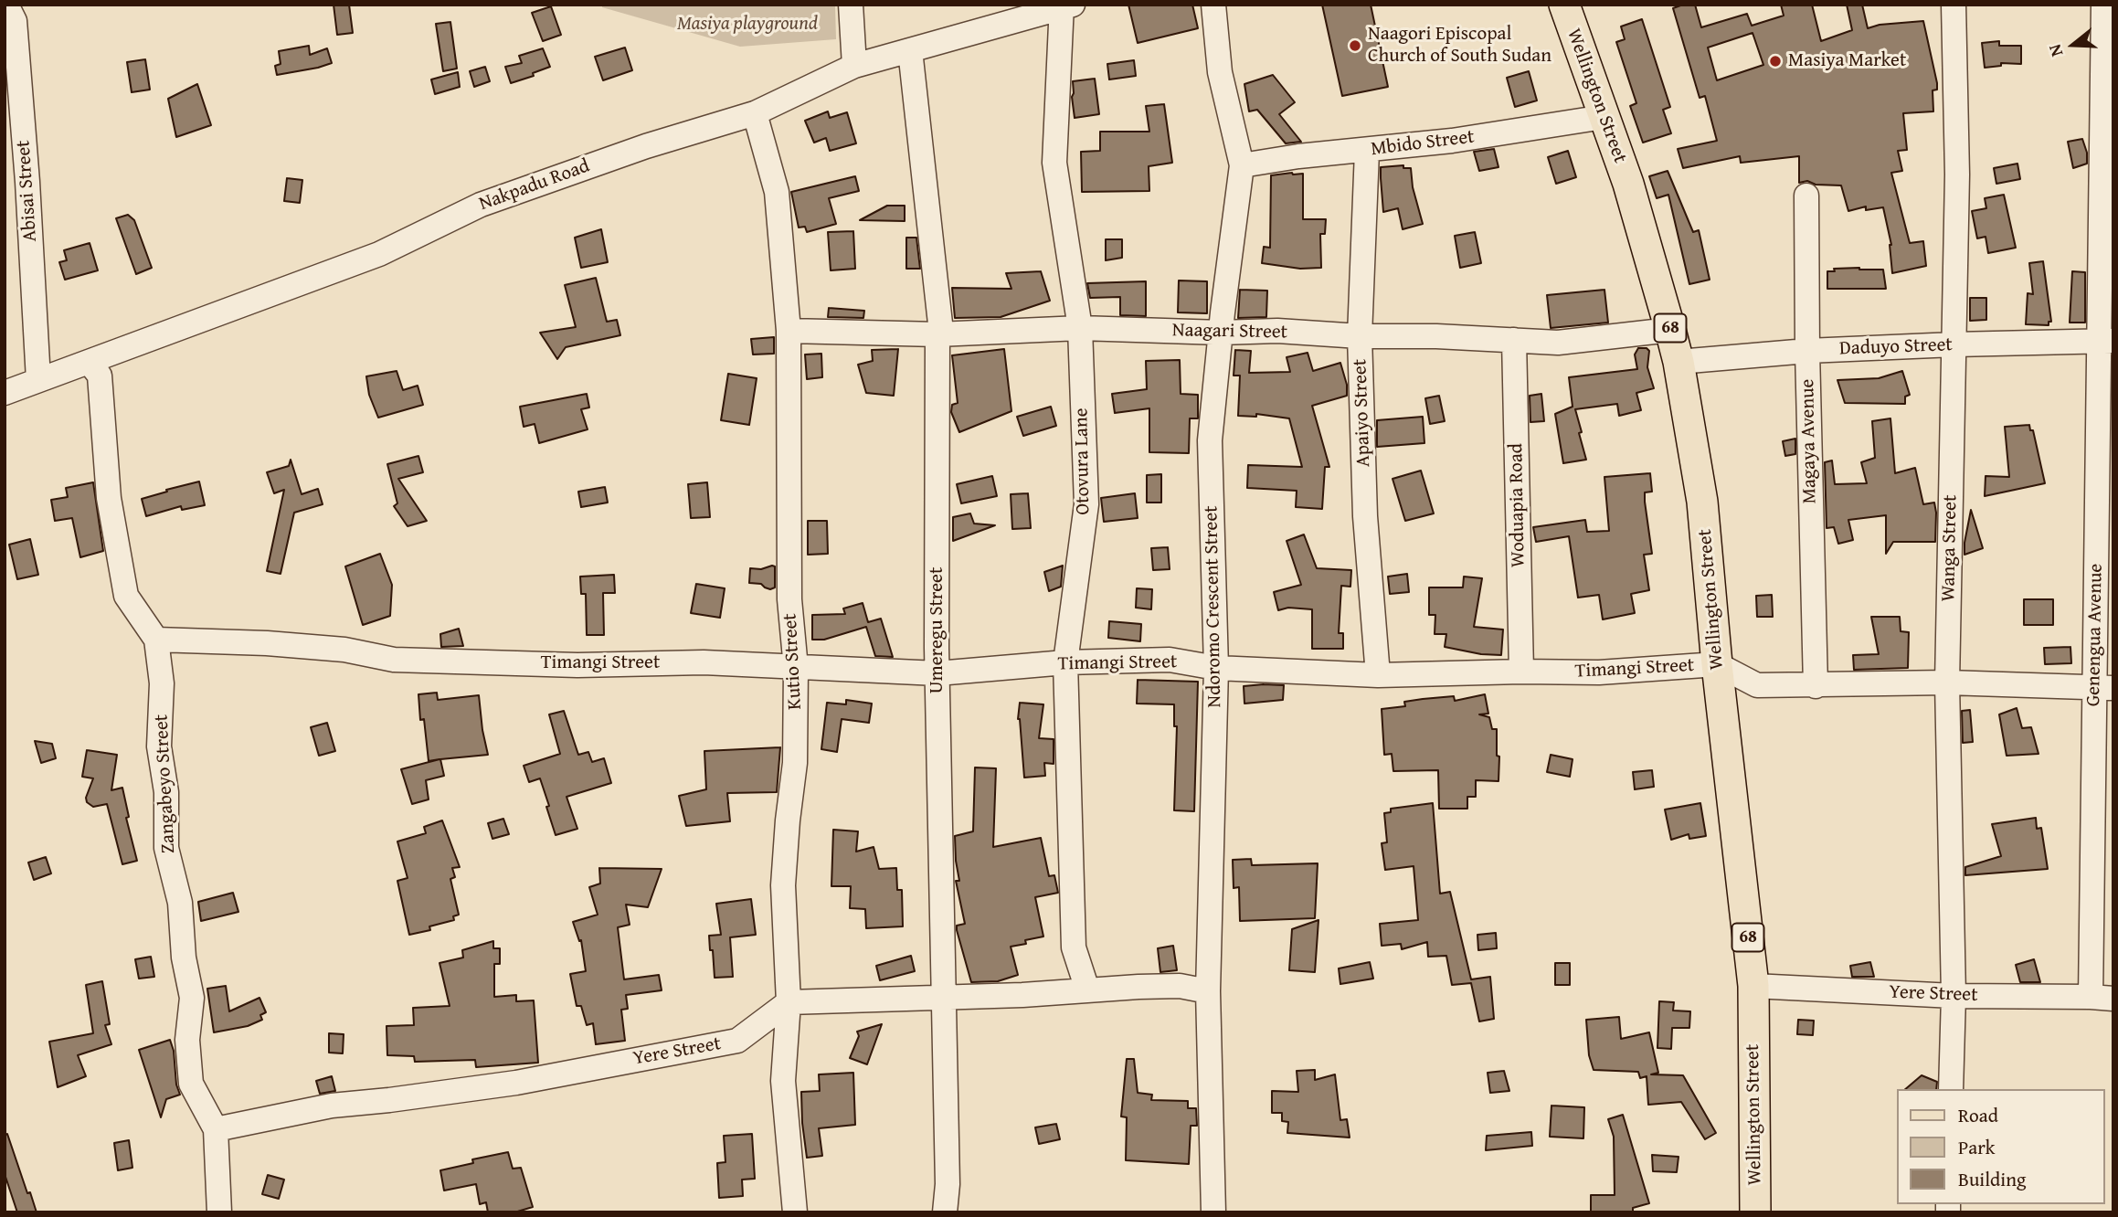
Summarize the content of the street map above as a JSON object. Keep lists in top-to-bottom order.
{
  "streets": {
    "main road": ["Wellington Street", "68"],
    "street": [
      "Mbido Street",
      "Nakpadu Road",
      "Abisai Street",
      "Naagari Street",
      "Daduyo Street",
      "Apaiyo Street",
      "Magaya Avenue",
      "Otovura Lane",
      "Woduapia Road",
      "Wanga Street",
      "Ndoromo Crescent Street",
      "Umeregu Street",
      "Genengua Avenue",
      "Kutio Street",
      "Timangi Street",
      "Zangabeyo Street",
      "Yere Street"
    ]
  },
  "crossings": [
    ["Wellington Street", "Mbido Street"],
    ["Wellington Street", "Naagari Street"],
    ["Wellington Street", "Daduyo Street"],
    ["Wellington Street", "Timangi Street"],
    ["Wellington Street", "Yere Street"],
    ["Mbido Street", "Apaiyo Street"],
    ["Mbido Street", "Ndoromo Crescent Street"],
    ["Nakpadu Road", "Abisai Street"],
    ["Nakpadu Road", "Otovura Lane"],
    ["Nakpadu Road", "Umeregu Street"],
    ["Nakpadu Road", "Kutio Street"],
    ["Nakpadu Road", "Zangabeyo Street"],
    ["Naagari Street", "Apaiyo Street"],
    ["Naagari Street", "Otovura Lane"],
    ["Naagari Street", "Woduapia Road"],
    ["Naagari Street", "Ndoromo Crescent Street"],
    ["Naagari Street", "Umeregu Street"],
    ["Naagari Street", "Kutio Street"],
    ["Daduyo Street", "Magaya Avenue"],
    ["Daduyo Street", "Wanga Street"],
    ["Daduyo Street", "Genengua Avenue"],
    ["Apaiyo Street", "Timangi Street"],
    ["Magaya Avenue", "Timangi Street"],
    ["Otovura Lane", "Timangi Street"],
    ["Woduapia Road", "Timangi Street"],
    ["Wanga Street", "Timangi Street"],
    ["Wanga Street", "Yere Street"],
    ["Ndoromo Crescent Street", "Timangi Street"],
    ["Umeregu Street", "Timangi Street"],
    ["Genengua Avenue", "Timangi Street"],
    ["Genengua Avenue", "Yere Street"],
    ["Kutio Street", "Timangi Street"],
    ["Kutio Street", "Yere Street"],
    ["Timangi Street", "Zangabeyo Street"],
    ["Zangabeyo Street", "Yere Street"]
  ],
  "parks": ["Masiya playground"],
  "places": ["Naagori Episcopal Church of South Sudan", "Masiya Market"],
  "legend": ["Road", "Park", "Building"],
  "north": "left"
}
